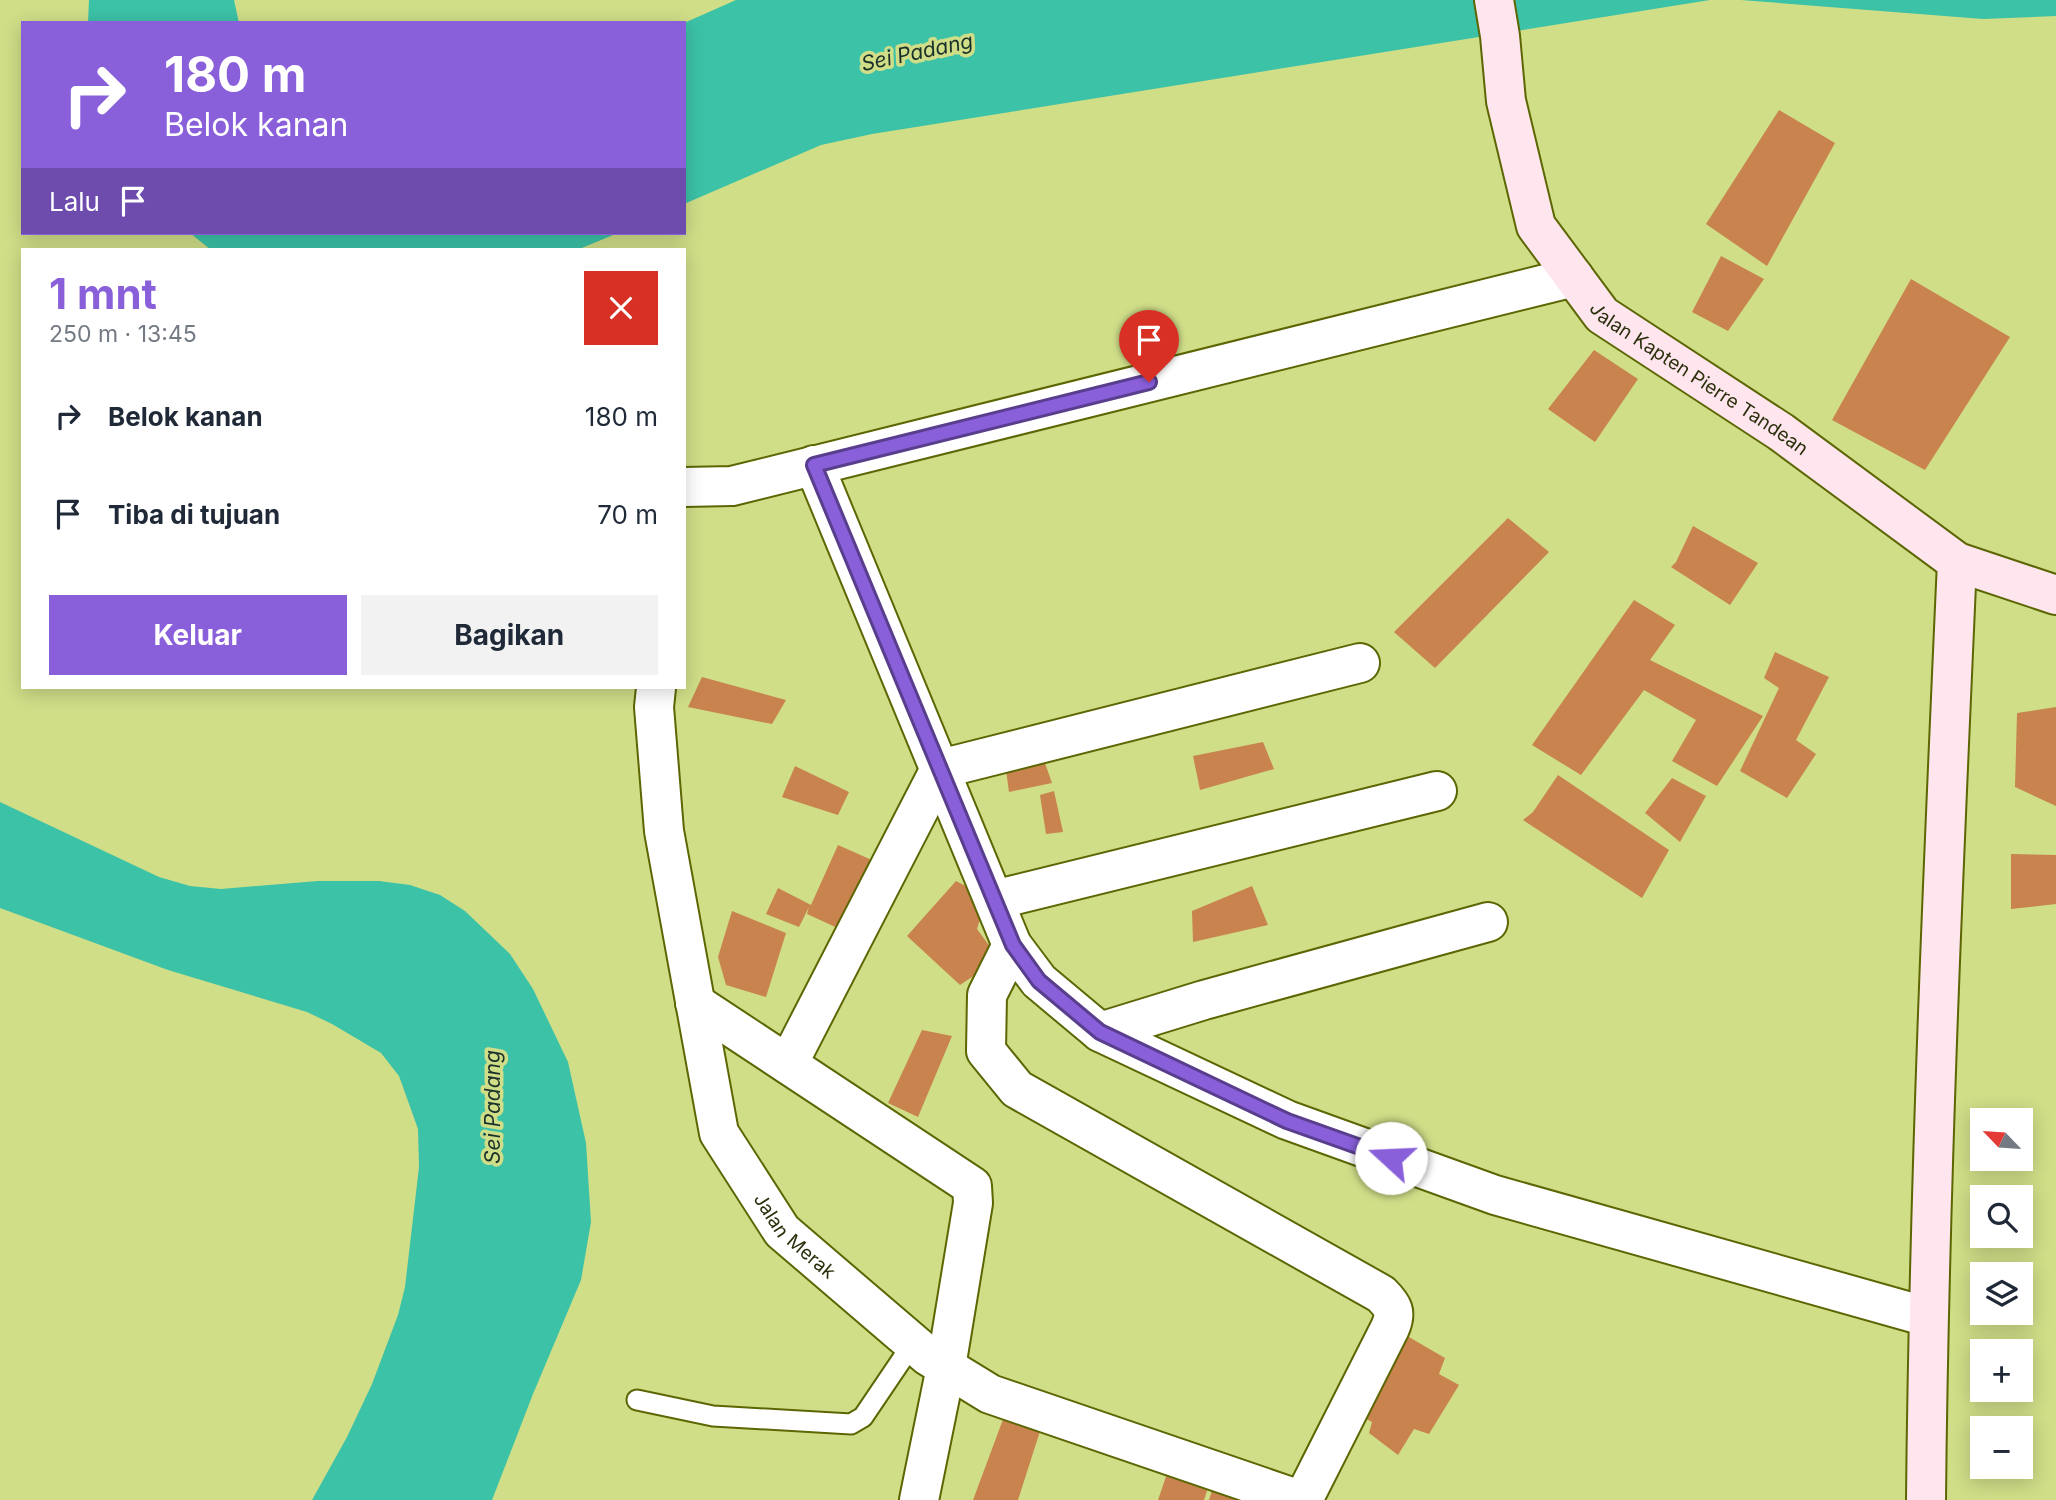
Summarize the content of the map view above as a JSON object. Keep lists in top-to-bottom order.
{
  "streets": {
    "main road": ["Jalan Kapten Pierre Tandean"],
    "street": ["Jalan Merak"]
  },
  "water": ["Sei Padang"],
  "north": "top left",
  "page": {
    "turn": ["180 m", "Belok kanan"],
    "then": "Lalu",
    "heading": ["1 mnt", "250 m · 13:45"],
    "list": [
      {
        "name": "Belok kanan",
        "value": "180 m"
      },
      {
        "name": "Tiba di tujuan",
        "value": "70 m"
      }
    ],
    "buttons": ["Keluar", "Bagikan"],
    "map_buttons": ["+", "−"]
  }
}
